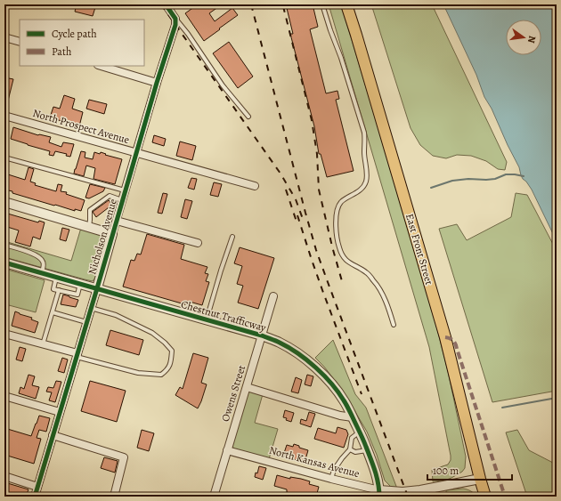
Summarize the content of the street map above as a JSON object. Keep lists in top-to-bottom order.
{
  "streets": {
    "main road": ["East Front Street"],
    "street": [
      "North Prospect Avenue",
      "Nicholson Avenue",
      "Chestnut Trafficway",
      "Owens Street",
      "North Kansas Avenue"
    ]
  },
  "crossings": [
    ["North Prospect Avenue", "Nicholson Avenue"],
    ["Nicholson Avenue", "Chestnut Trafficway"],
    ["East Front Street", "North Kansas Avenue"],
    ["Chestnut Trafficway", "Owens Street"],
    ["Chestnut Trafficway", "North Kansas Avenue"],
    ["Owens Street", "North Kansas Avenue"]
  ],
  "legend": ["Cycle path", "Path"],
  "scale_bar": "100 m",
  "north": "right"
}
